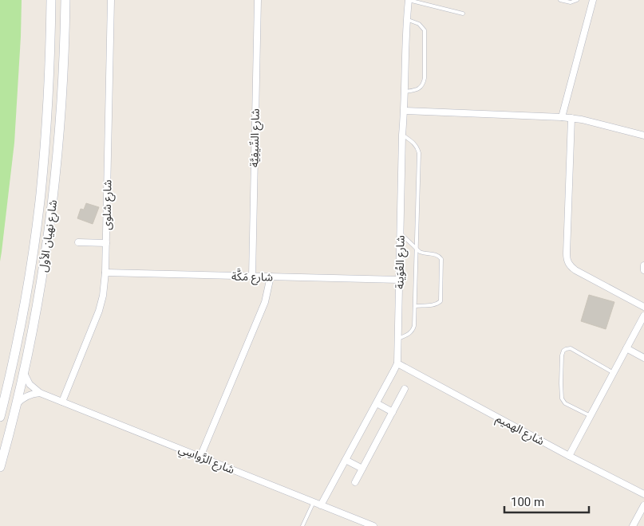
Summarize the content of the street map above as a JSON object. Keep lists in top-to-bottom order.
{
  "streets": {
    "main road": ["شارع نهيان الأول"],
    "street": [
      "شارع السِّيفِيَّة",
      "شارع شلوى",
      "شارع العُوَينة",
      "شارع مَكَّة",
      "شارع الهميم",
      "شارع الرَّواسِي"
    ]
  },
  "crossings": [
    ["شارع السِّيفِيَّة", "شارع مَكَّة"],
    ["شارع شلوى", "شارع مَكَّة"],
    ["شارع شلوى", "شارع الرَّواسِي"],
    ["شارع نهيان الأول", "شارع الرَّواسِي"],
    ["شارع العُوَينة", "شارع مَكَّة"],
    ["شارع العُوَينة", "شارع الهميم"],
    ["شارع العُوَينة", "شارع الرَّواسِي"]
  ],
  "scale_bar": "100 m"
}
